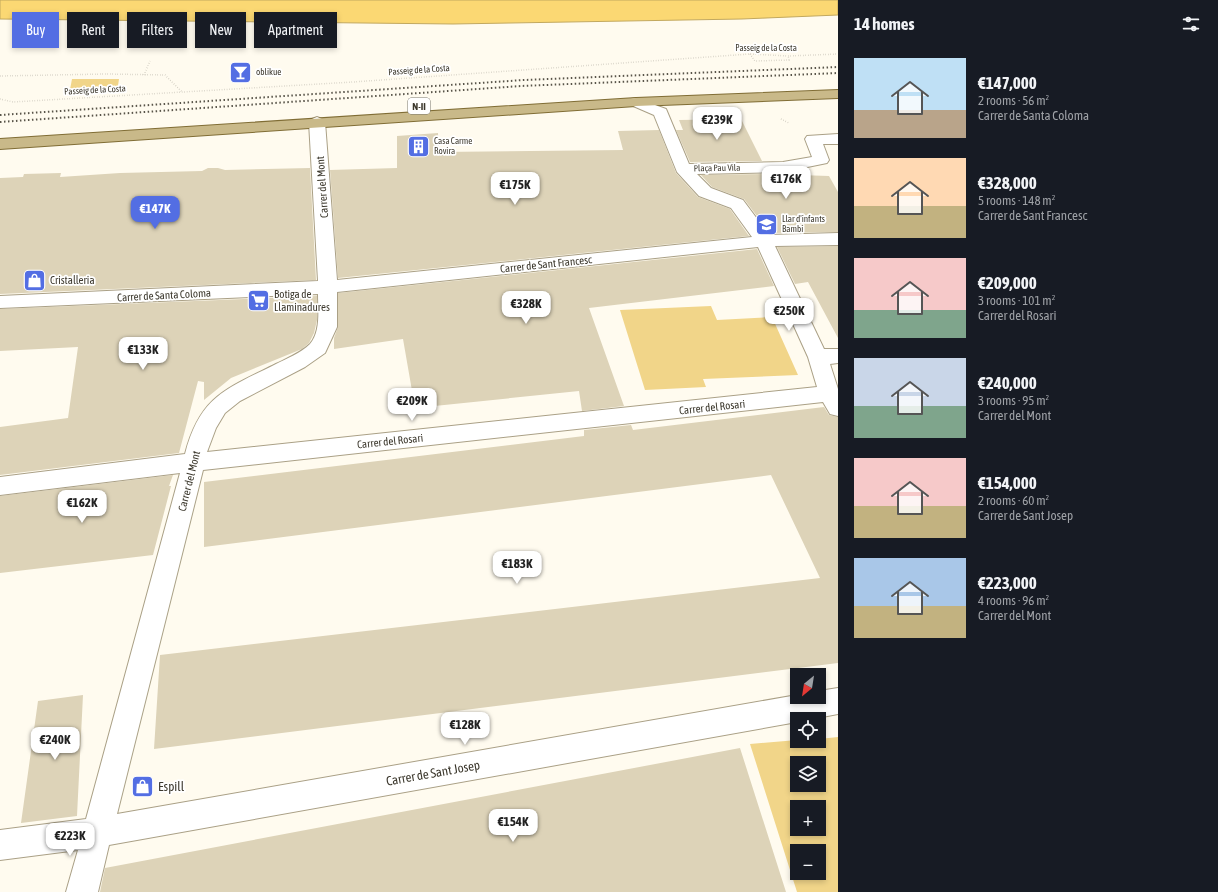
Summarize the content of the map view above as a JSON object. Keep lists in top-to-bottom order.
{
  "streets": {
    "main road": ["N-II"],
    "street": [
      "Plaça Pau Vila",
      "Carrer del Mont",
      "Carrer de Sant Francesc",
      "Carrer de Santa Coloma",
      "Carrer del Rosari",
      "Carrer de Sant Josep"
    ],
    "path": ["Passeig de la Costa"]
  },
  "crossings": [
    ["N-II", "Carrer del Mont"],
    ["Carrer del Mont", "Carrer de Sant Francesc"],
    ["Carrer del Mont", "Carrer de Santa Coloma"],
    ["Carrer del Mont", "Carrer del Rosari"],
    ["Carrer del Mont", "Carrer de Sant Josep"],
    ["Carrer de Sant Francesc", "Carrer de Santa Coloma"]
  ],
  "places": {
    "bar": ["oblikue"],
    "building": ["Casa Carme Rovira"],
    "school or university": ["Llar d'infants Bambi"],
    "shop": ["Cristalleria", "Espill"],
    "supermarket": ["Botiga de Llaminadures"]
  },
  "north": "bottom left",
  "page": {
    "heading": "14 homes",
    "chip": [
      "Buy",
      "Rent",
      "Filters",
      "New",
      "Apartment"
    ],
    "list": [
      {
        "name": "€147,000",
        "note": "2 rooms · 56 m² · Carrer de Santa Coloma"
      },
      {
        "name": "€328,000",
        "note": "5 rooms · 148 m² · Carrer de Sant Francesc"
      },
      {
        "name": "€209,000",
        "note": "3 rooms · 101 m² · Carrer del Rosari"
      },
      {
        "name": "€240,000",
        "note": "3 rooms · 95 m² · Carrer del Mont"
      },
      {
        "name": "€154,000",
        "note": "2 rooms · 60 m² · Carrer de Sant Josep"
      },
      {
        "name": "€223,000",
        "note": "4 rooms · 96 m² · Carrer del Mont"
      }
    ],
    "price": [
      "€239K",
      "€176K",
      "€175K",
      "€147K",
      "€328K",
      "€250K",
      "€133K",
      "€209K",
      "€162K",
      "€183K",
      "€128K",
      "€240K",
      "€154K",
      "€223K"
    ],
    "map_buttons": ["+", "−"]
  }
}
